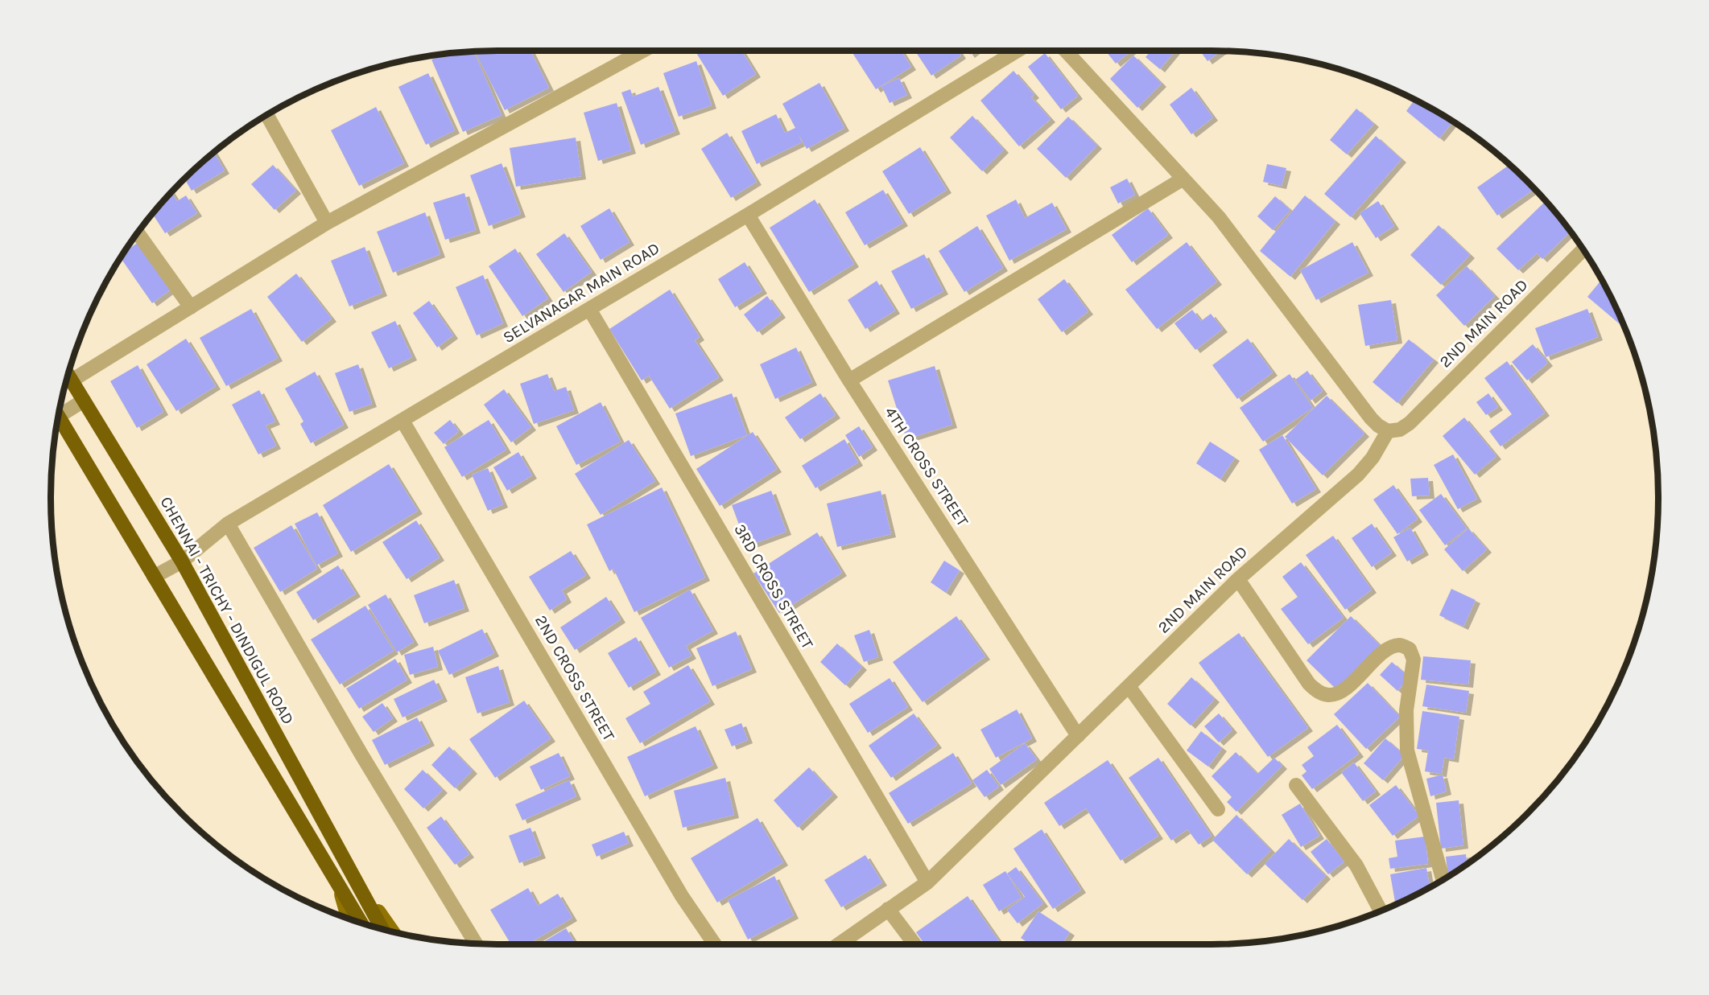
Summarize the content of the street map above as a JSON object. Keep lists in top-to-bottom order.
{
  "streets": {
    "highway": ["CHENNAI - TRICHY - DINDIGUL ROAD"],
    "street": [
      "SELVANAGAR MAIN ROAD",
      "2ND MAIN ROAD",
      "4TH CROSS STREET",
      "3RD CROSS STREET",
      "2ND CROSS STREET"
    ]
  },
  "crossings": [
    ["SELVANAGAR MAIN ROAD", "4TH CROSS STREET"],
    ["SELVANAGAR MAIN ROAD", "3RD CROSS STREET"],
    ["SELVANAGAR MAIN ROAD", "CHENNAI - TRICHY - DINDIGUL ROAD"],
    ["SELVANAGAR MAIN ROAD", "2ND CROSS STREET"],
    ["2ND MAIN ROAD", "4TH CROSS STREET"],
    ["2ND MAIN ROAD", "3RD CROSS STREET"]
  ]
}
